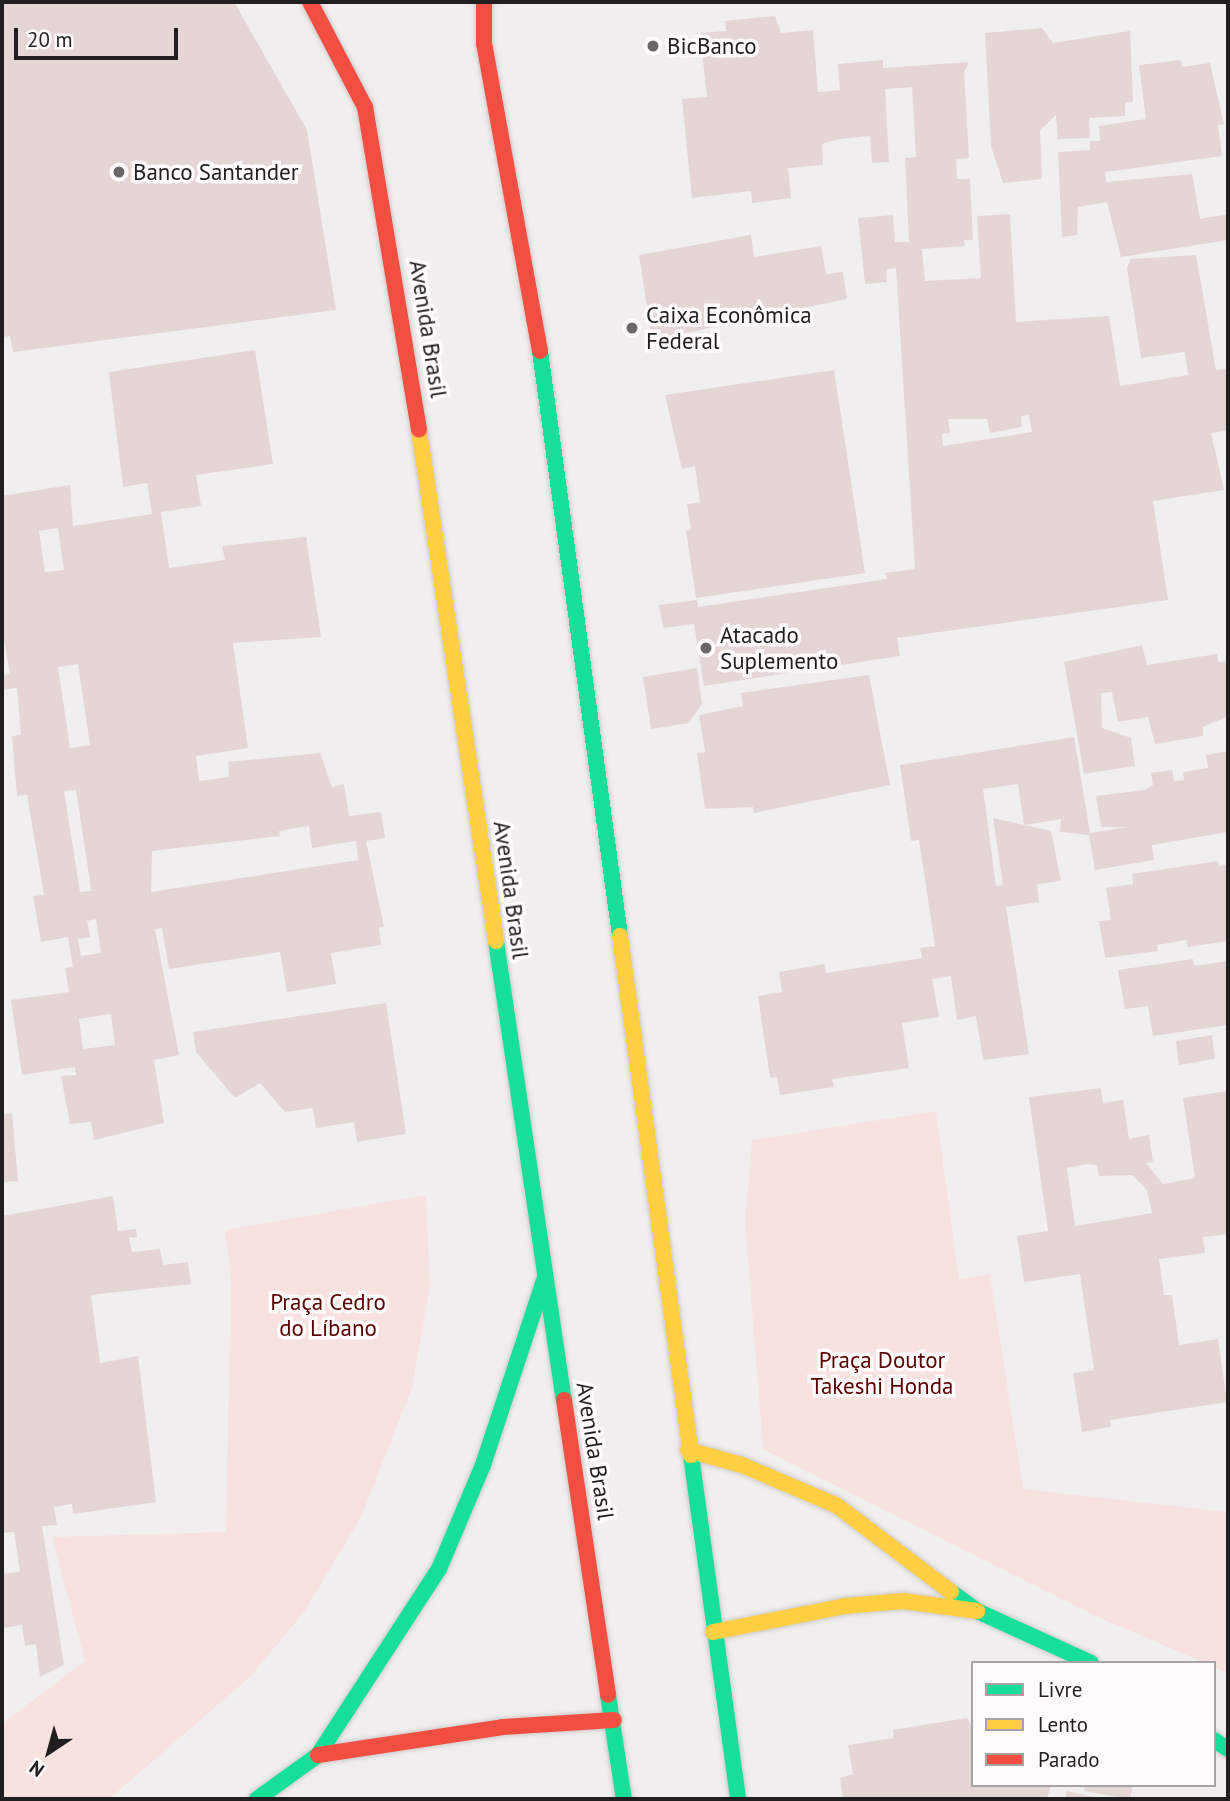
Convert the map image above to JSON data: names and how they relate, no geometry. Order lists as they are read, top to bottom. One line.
{"streets":{"main road":["Avenida Brasil"]},"parks":["Praça Cedro do Líbano","Praça Doutor Takeshi Honda"],"places":["BicBanco","Banco Santander","Caixa Econômica Federal","Atacado Suplemento"],"legend":["Livre","Lento","Parado"],"scale_bar":"20 m","north":"bottom left"}
